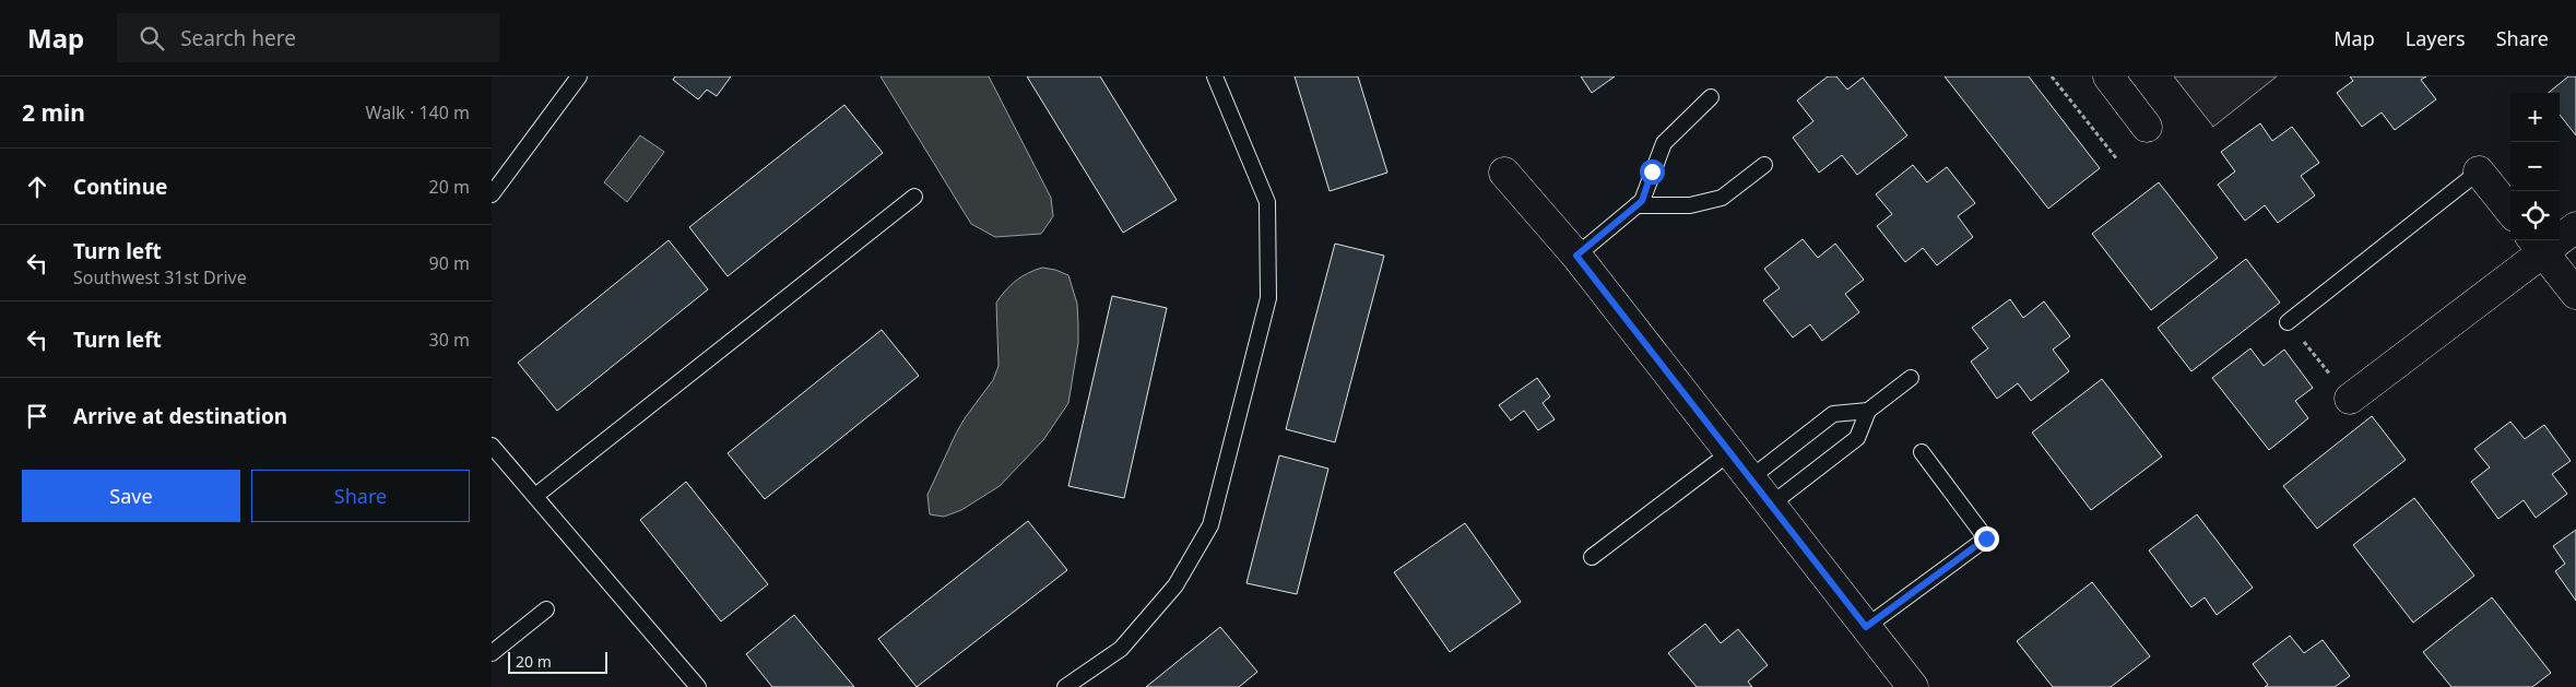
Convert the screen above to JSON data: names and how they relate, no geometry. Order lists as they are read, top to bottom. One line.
{"scale_bar":"20 m","page":{"header":"Map","search":"Search here","nav":["Map","Layers","Share"],"heading":["2 min","Walk · 140 m"],"map_buttons":["+","−"],"list":[["Continue","20 m"],["Turn left","Southwest 31st Drive","90 m"],["Turn left","30 m"],"Arrive at destination"],"buttons":["Save","Share"],"scale":"20 m"}}
